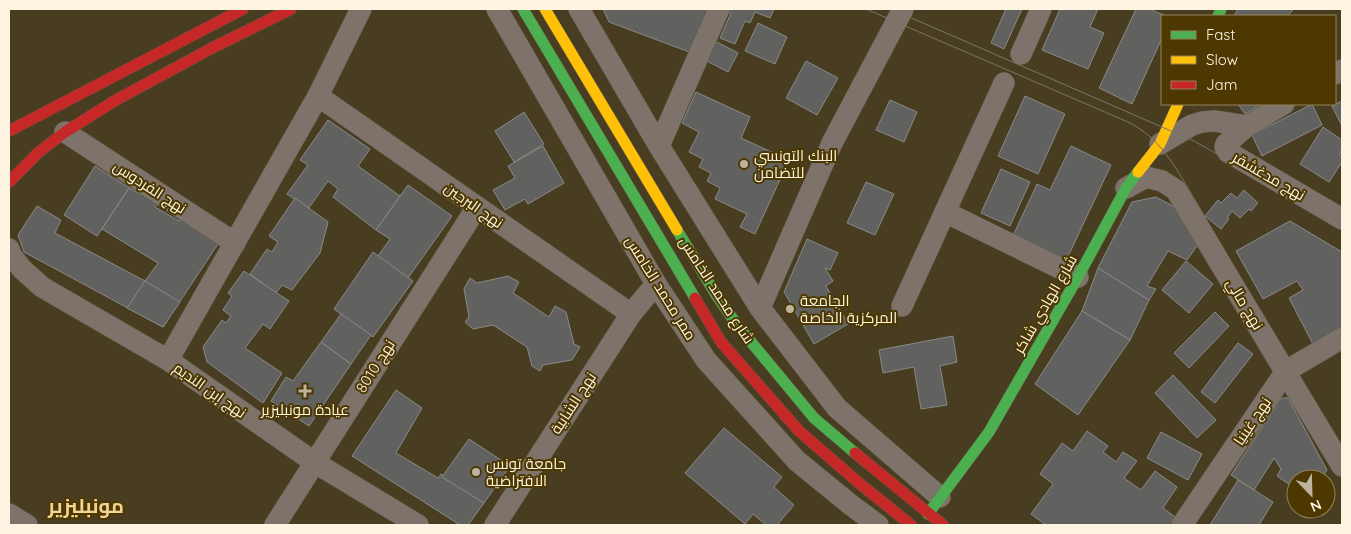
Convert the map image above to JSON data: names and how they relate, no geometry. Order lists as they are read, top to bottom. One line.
{"streets":{"main road":["شارع محمد الخامس","شارع الهادي شاكر"],"street":["نهج مدغشقر","نهج الفردوس","نهج البرجين","ممر محمد الخامس","نهج مالي","نهج 8010","نهج إبن النديم","نهج الشابية","نهج غينيا"]},"crossings":[["نهج البرجين","نهج 8010"],["نهج البرجين","نهج الشابية"],["ممر محمد الخامس","نهج الشابية"],["شارع محمد الخامس","شارع الهادي شاكر"],["شارع الهادي شاكر","نهج مالي"],["نهج مالي","نهج غينيا"],["نهج 8010","نهج إبن النديم"]],"districts":["مونبليزير"],"places":{"other":["البنك التونسي للتضامن","الجامعة المركزية الخاصة","جامعة تونس الافتراضية"],"health":["عيادة مونبليزير"]},"legend":["Fast","Slow","Jam"],"north":"bottom right"}
